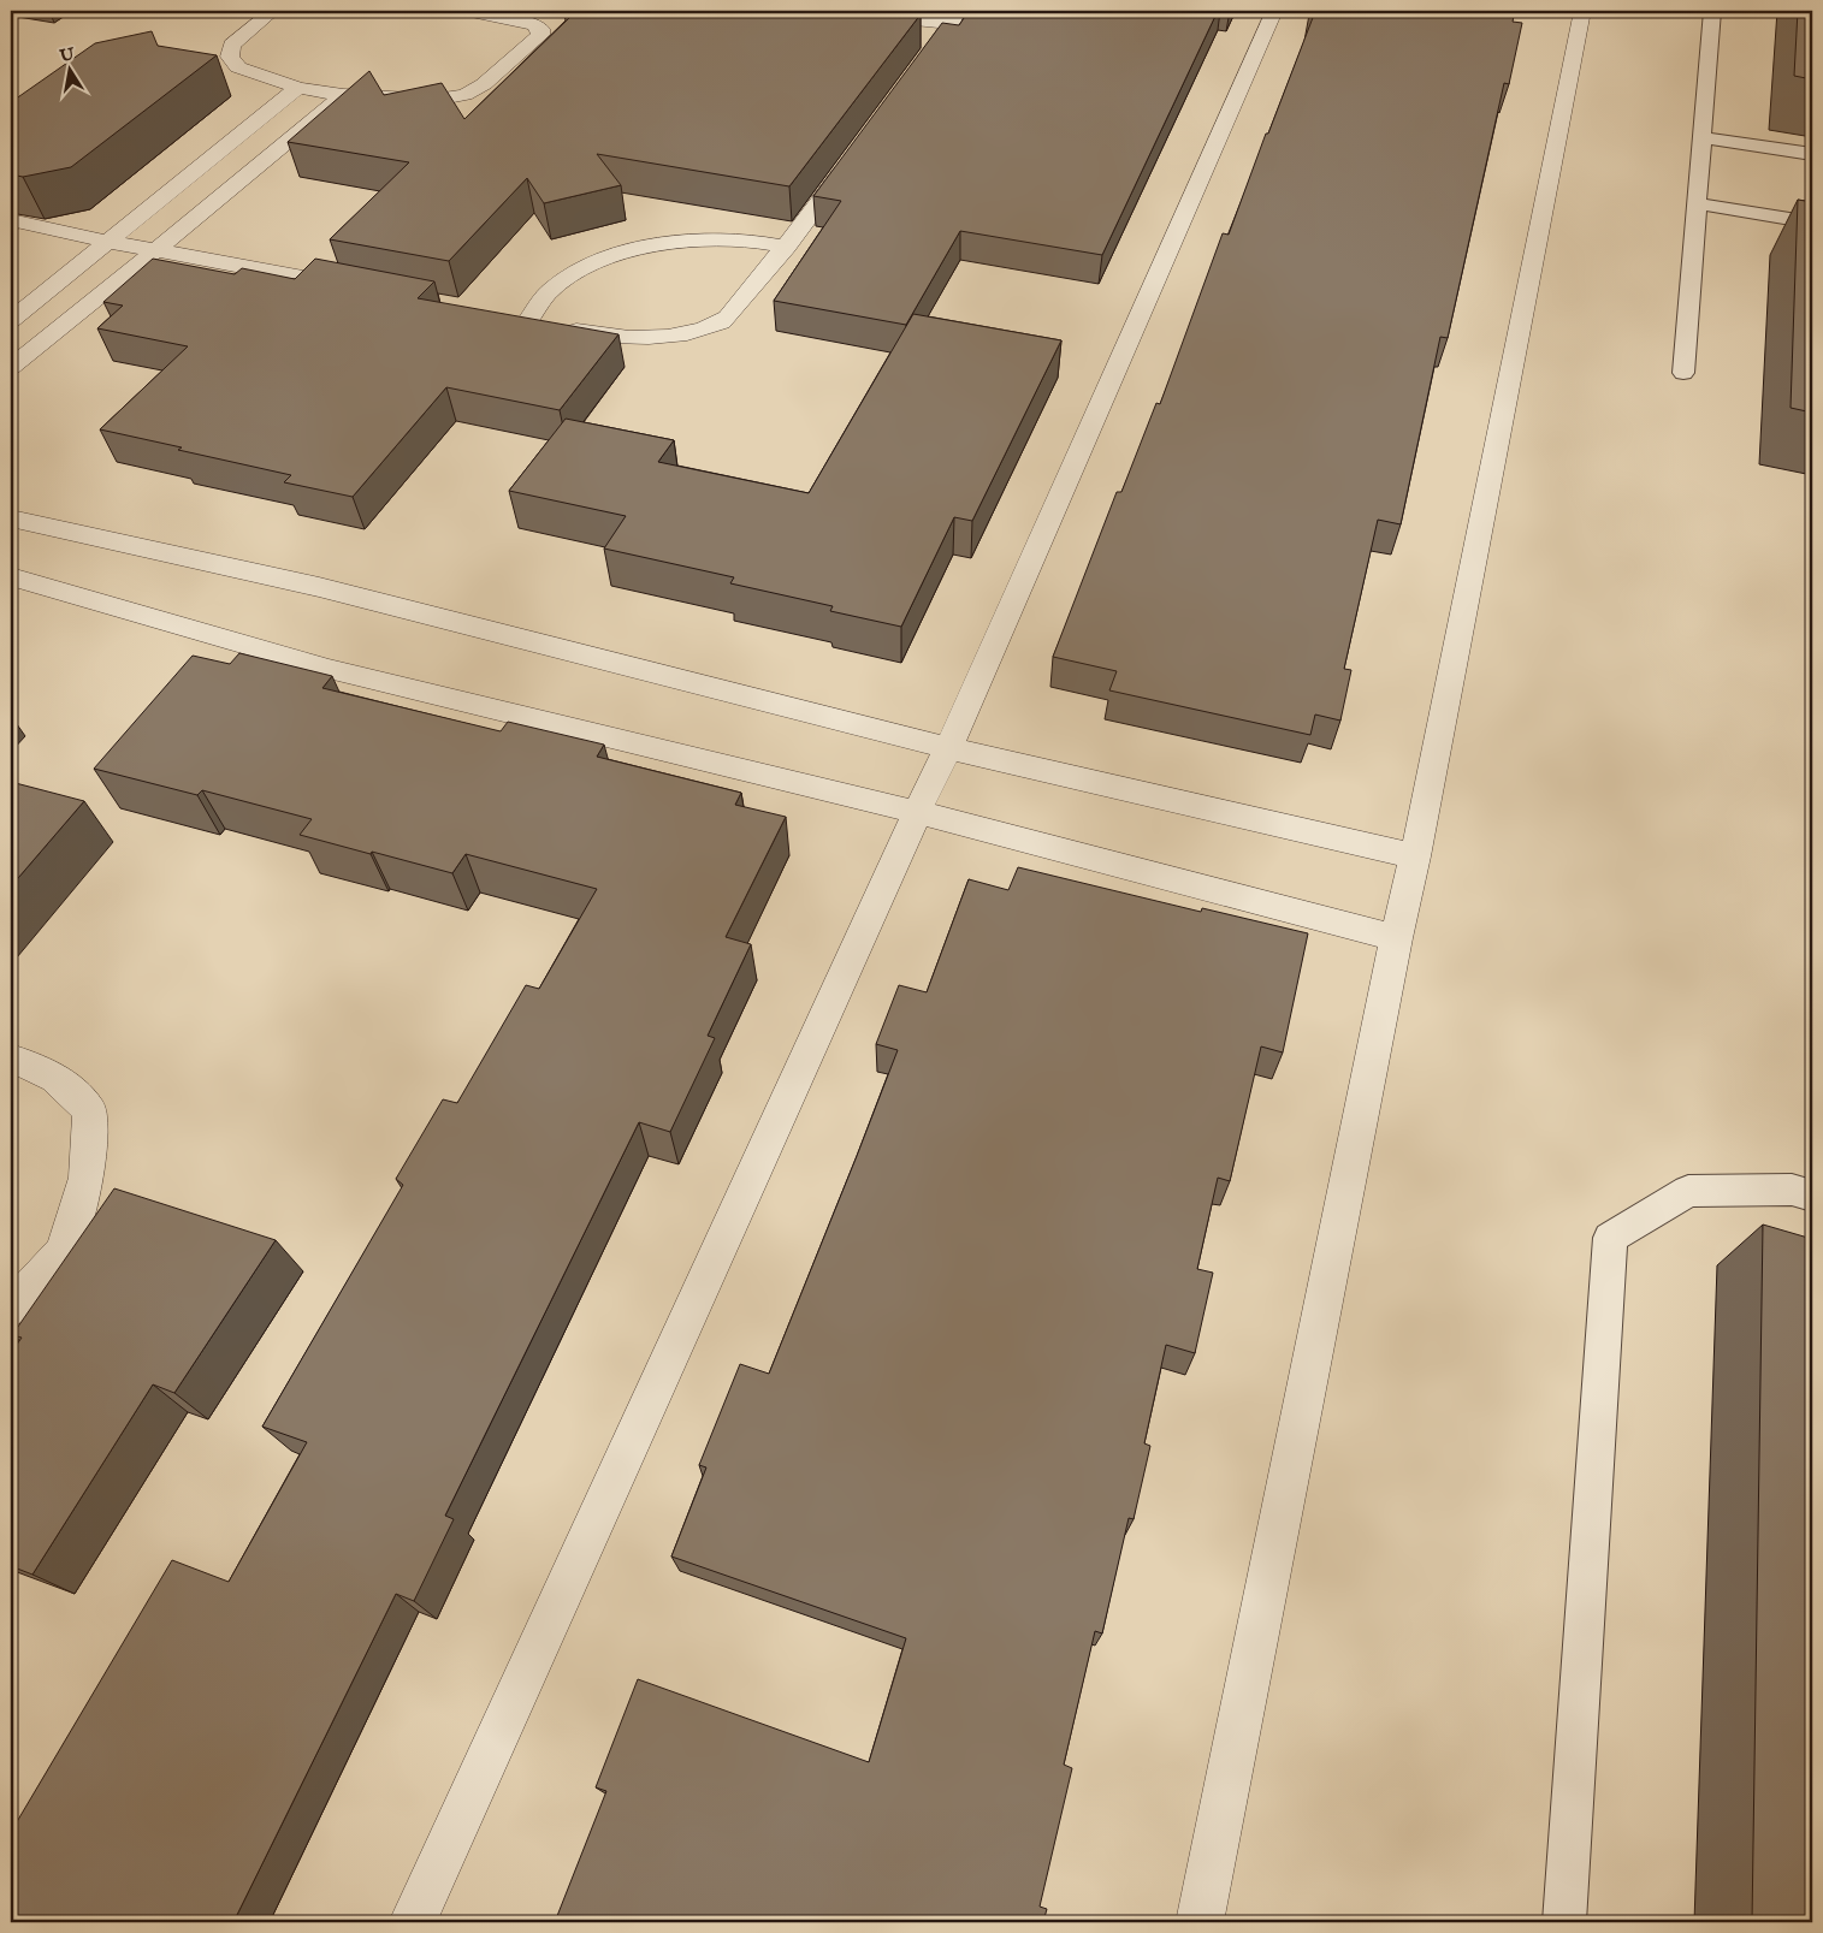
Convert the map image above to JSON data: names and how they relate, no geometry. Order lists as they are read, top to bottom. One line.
{"north":"top"}
